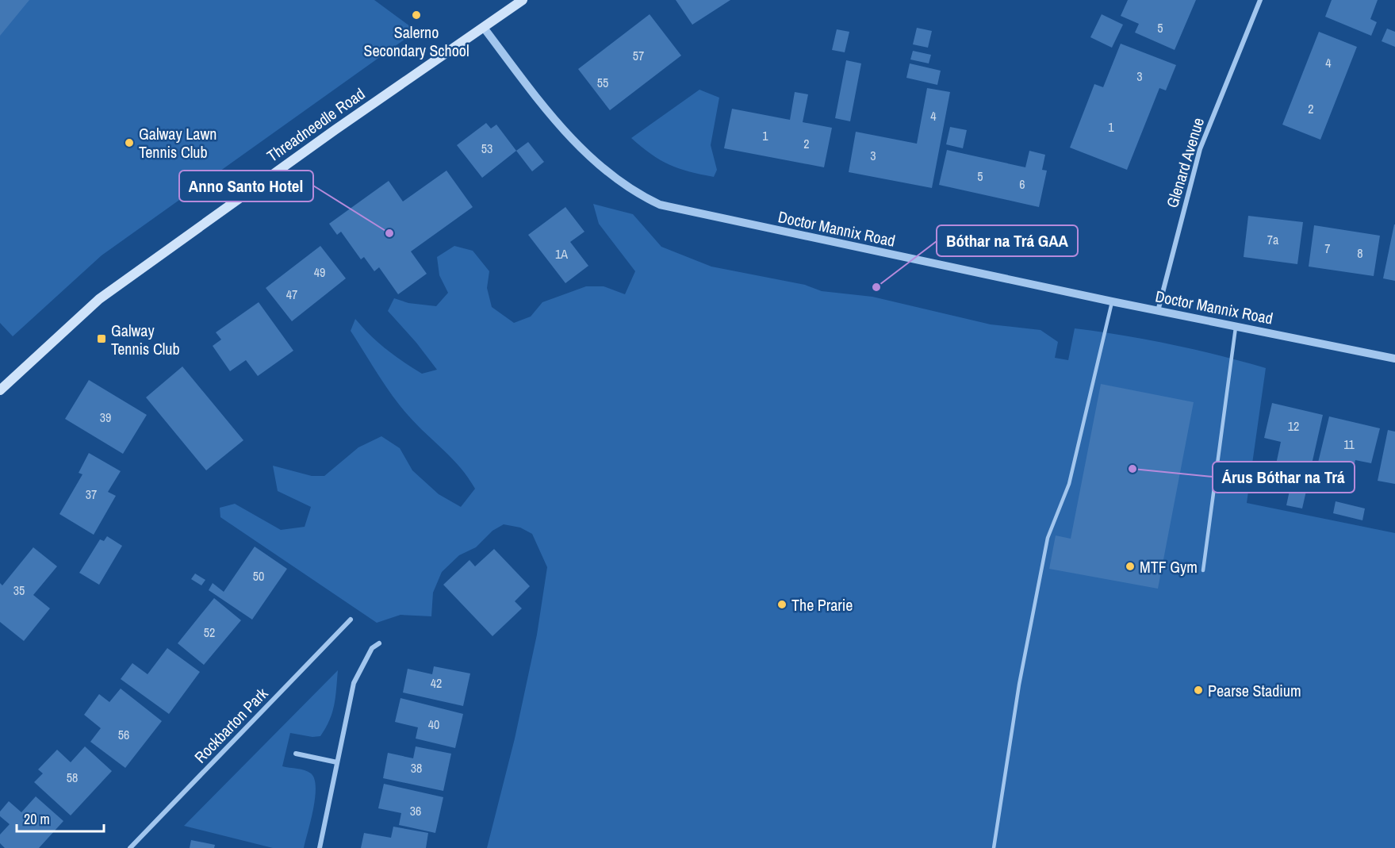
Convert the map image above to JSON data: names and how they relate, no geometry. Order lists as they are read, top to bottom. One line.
{"streets":{"main road":["Threadneedle Road"],"street":["Glenard Avenue","Doctor Mannix Road","Rockbarton Park"]},"crossings":[["Threadneedle Road","Doctor Mannix Road"],["Glenard Avenue","Doctor Mannix Road"]],"places":{"other":["Salerno Secondary School","Galway Lawn Tennis Club","Anno Santo Hotel","Bóthar na Trá GAA","Árus Bóthar na Trá","MTF Gym","The Prarie","Pearse Stadium"],"transit":["Galway Tennis Club"]},"house_numbers":["5","57","4","3","55","2","4","1","1","2","53","3","5","6","7a","7","8","1A","49","47","39","12","11","37","50","35","52","42","40","56","38","58","36"],"scale_bar":"20 m"}
